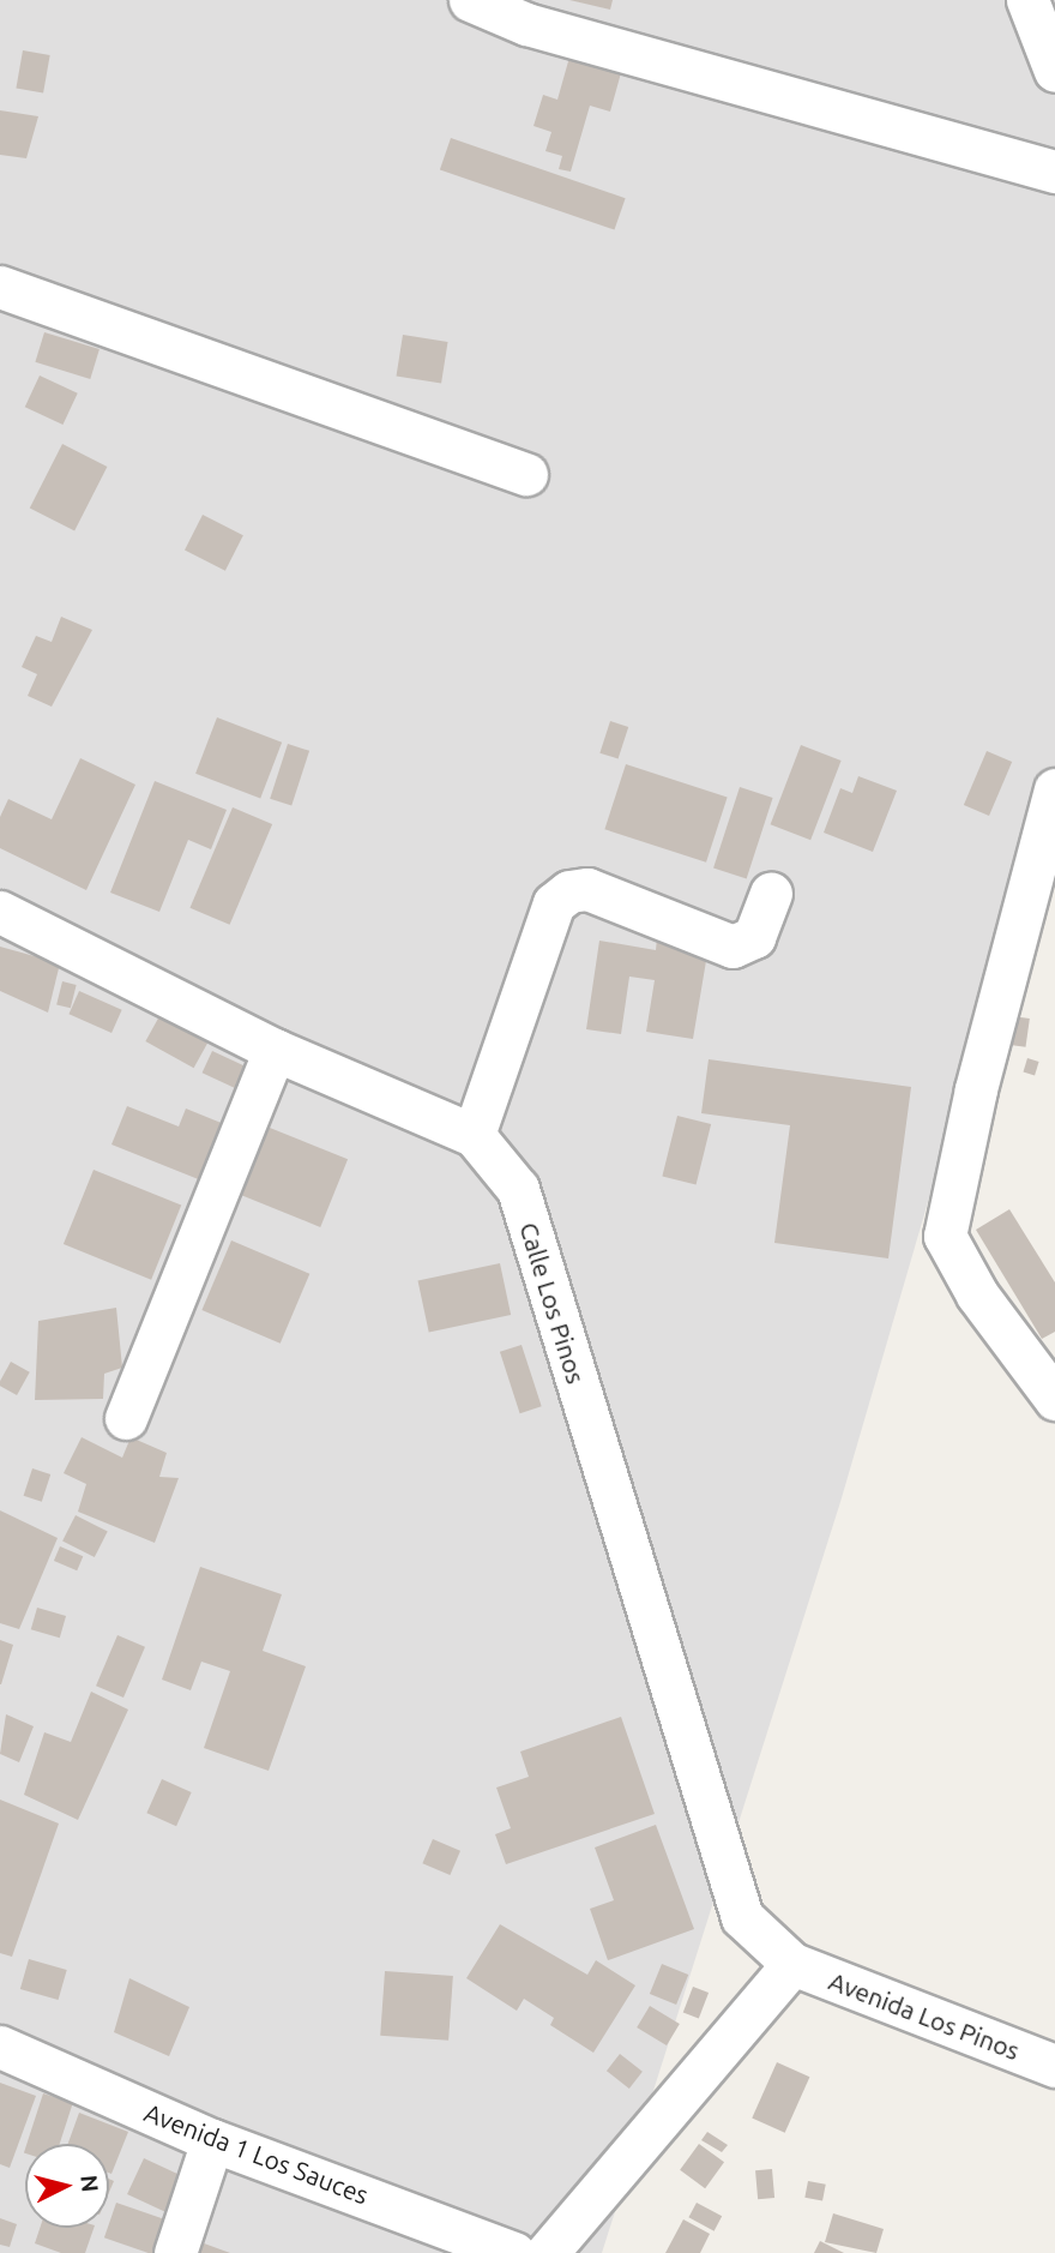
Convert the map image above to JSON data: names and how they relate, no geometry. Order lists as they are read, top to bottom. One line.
{"streets":{"street":["Calle Los Pinos","Avenida Los Pinos","Avenida 1 Los Sauces"]},"crossings":[["Calle Los Pinos","Avenida Los Pinos"]],"north":"right"}
